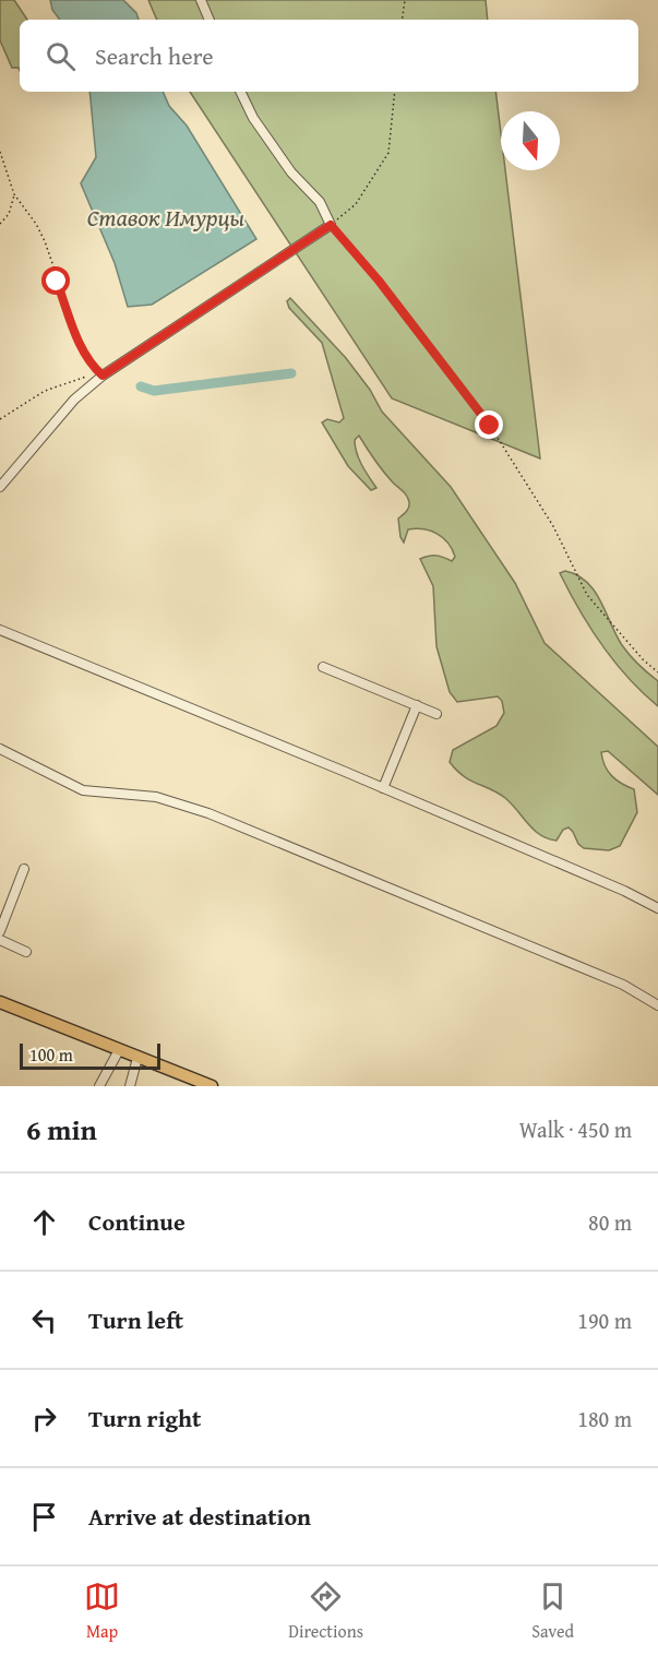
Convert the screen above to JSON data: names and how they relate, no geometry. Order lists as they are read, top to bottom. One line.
{"water":["Ставок Имурцы"],"scale_bar":"100 m","north":"bottom","page":{"search":"Search here","scale":"100 m","heading":["6 min","Walk · 450 m"],"list":[["Continue","80 m"],["Turn left","190 m"],["Turn right","180 m"],"Arrive at destination"],"nav":["Map","Directions","Saved"]}}
